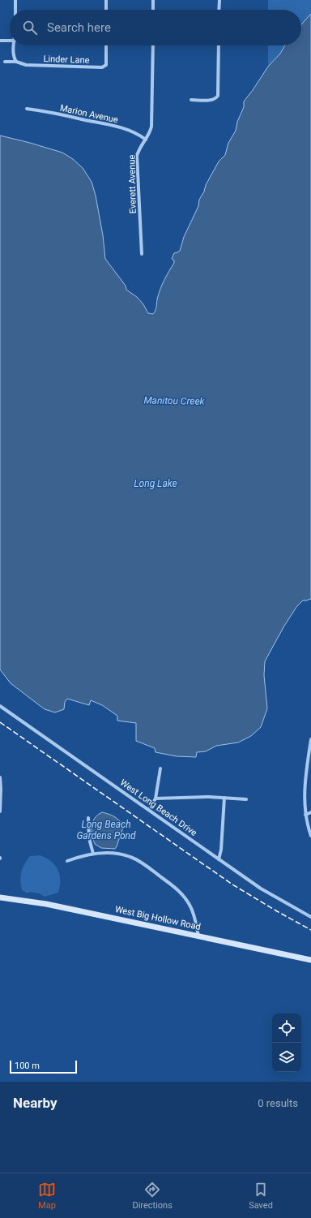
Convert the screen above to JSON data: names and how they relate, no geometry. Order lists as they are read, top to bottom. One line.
{"streets":{"main road":["West Big Hollow Road"],"street":["Linder Lane","Marion Avenue","Everett Avenue","West Long Beach Drive"]},"crossings":[["Marion Avenue","Everett Avenue"]],"water":["Manitou Creek","Long Lake","Long Beach Gardens Pond"],"scale_bar":"100 m","page":{"search":"Search here","scale":"100 m","heading":["Nearby","0 results"],"nav":["Map","Directions","Saved"]}}
